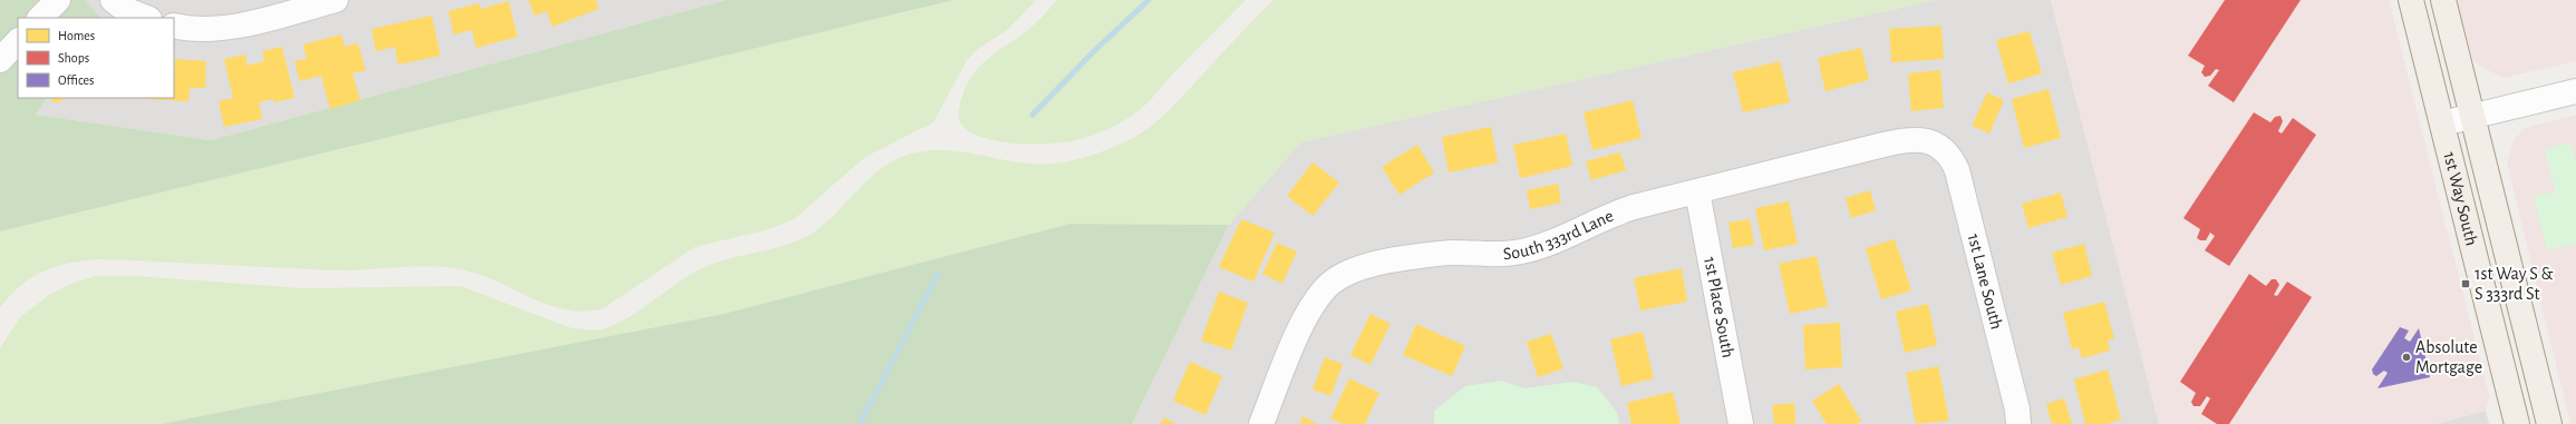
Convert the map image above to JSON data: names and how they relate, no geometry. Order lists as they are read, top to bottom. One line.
{"streets":{"main road":["1st Way South"],"street":["South 333rd Lane","1st Lane South","1st Place South"]},"crossings":[["South 333rd Lane","1st Lane South"],["South 333rd Lane","1st Place South"]],"places":{"transit":["1st Way S & S 333rd St"],"other":["Absolute Mortgage"]},"legend":["Homes","Shops","Offices"]}
